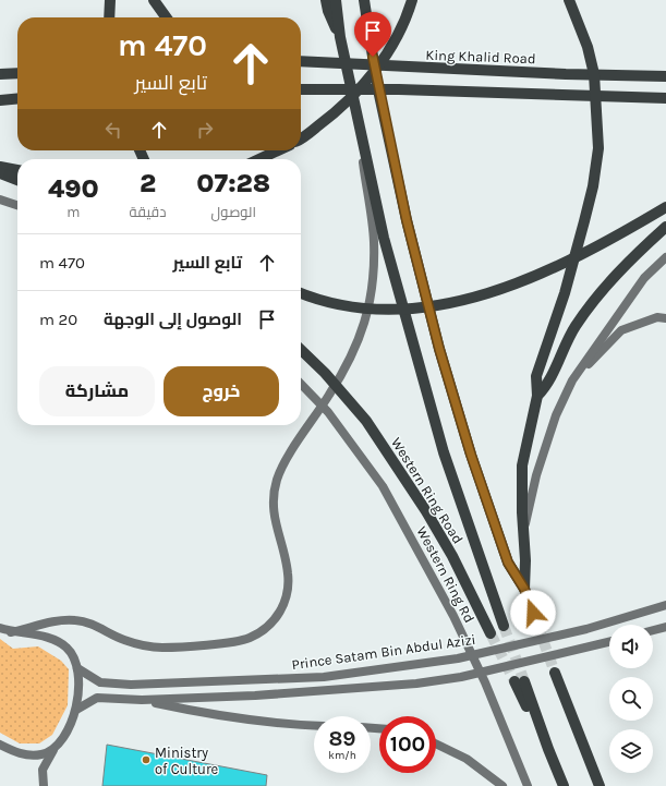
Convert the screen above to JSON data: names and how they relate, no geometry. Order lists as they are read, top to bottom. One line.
{"streets":{"highway":["King Khalid Road","Western Ring Road"],"street":["Western Ring Rd","Prince Satam Bin Abdul Azizi"]},"places":["Ministry of Culture"],"page":{"turn":["470 m","تابع السير"],"eta":["07:28","الوصول","2","دقيقة","490","m"],"list":[{"name":"تابع السير","value":"470 m"},{"name":"الوصول إلى الوجهة","value":"20 m"}],"buttons":["خروج","مشاركة"],"speed":"89 km/h","limit":"100"}}
